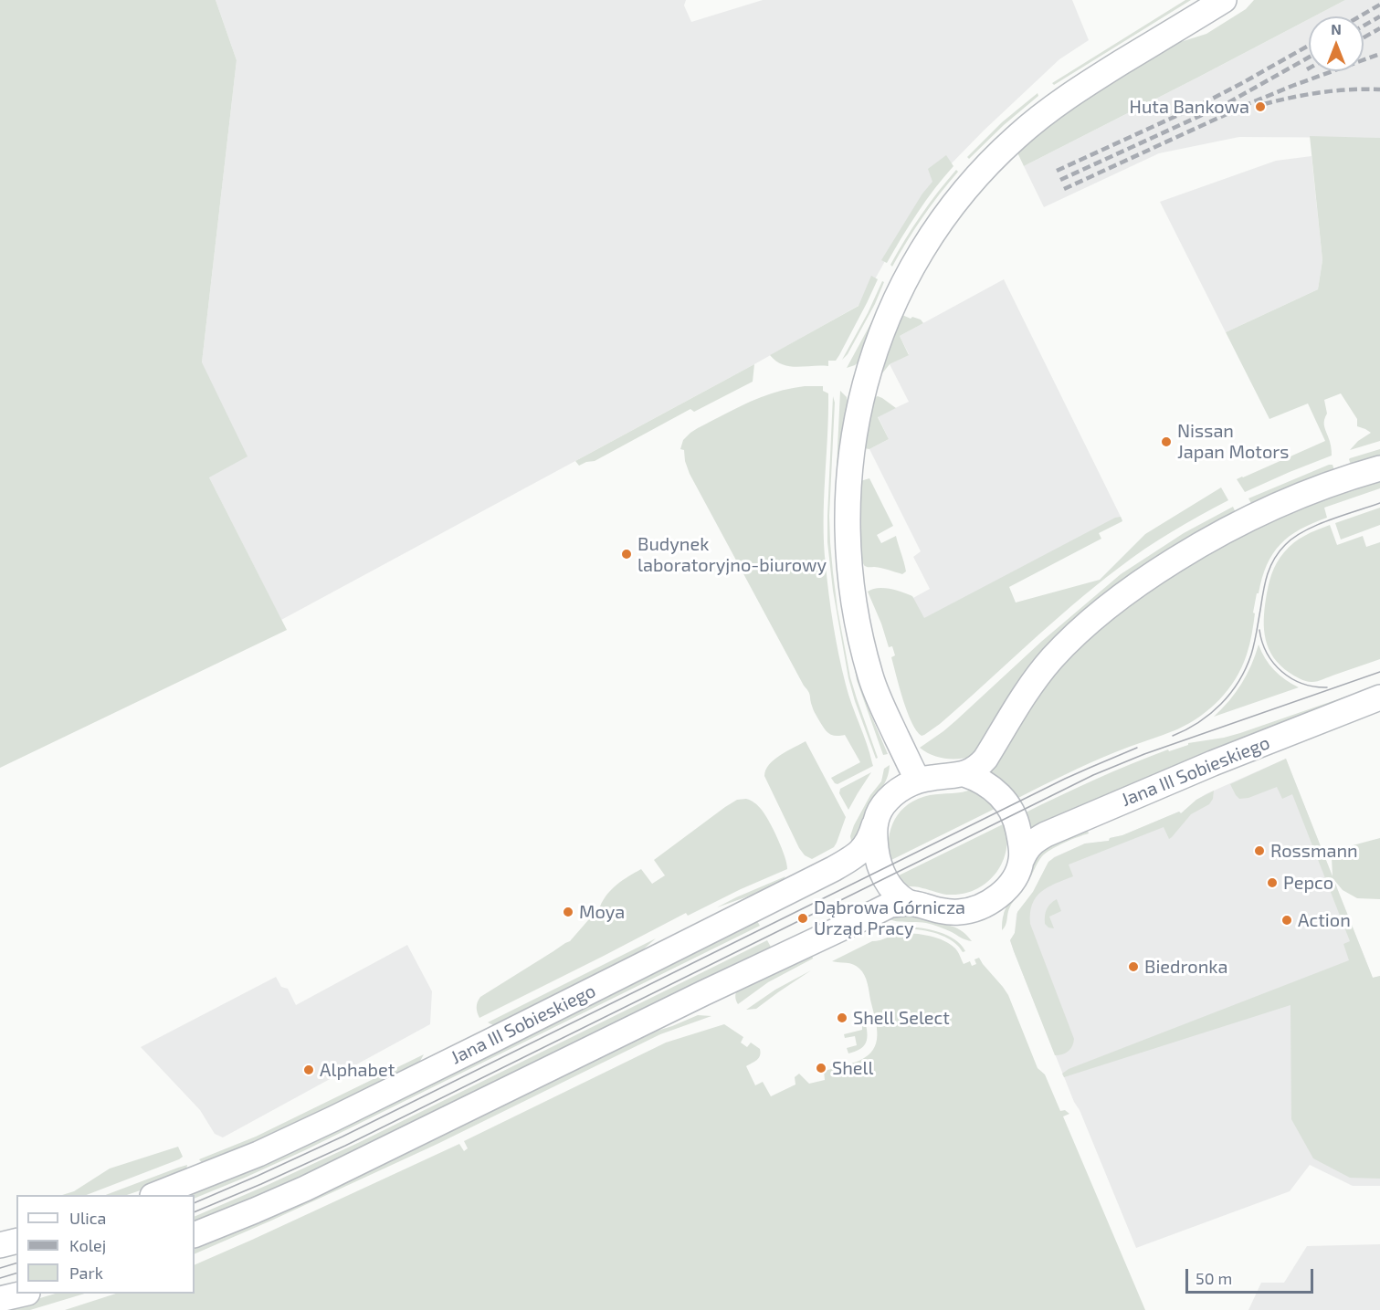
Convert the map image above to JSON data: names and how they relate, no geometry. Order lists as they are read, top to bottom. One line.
{"streets":{"main road":["Jana III Sobieskiego"]},"places":["Huta Bankowa","Nissan Japan Motors","Budynek laboratoryjno-biurowy","Rossmann","Pepco","Moya","Dąbrowa Górnicza Urząd Pracy","Action","Biedronka","Shell Select","Shell","Alphabet"],"legend":["Ulica","Kolej","Park"],"scale_bar":"50 m","north":"top"}
